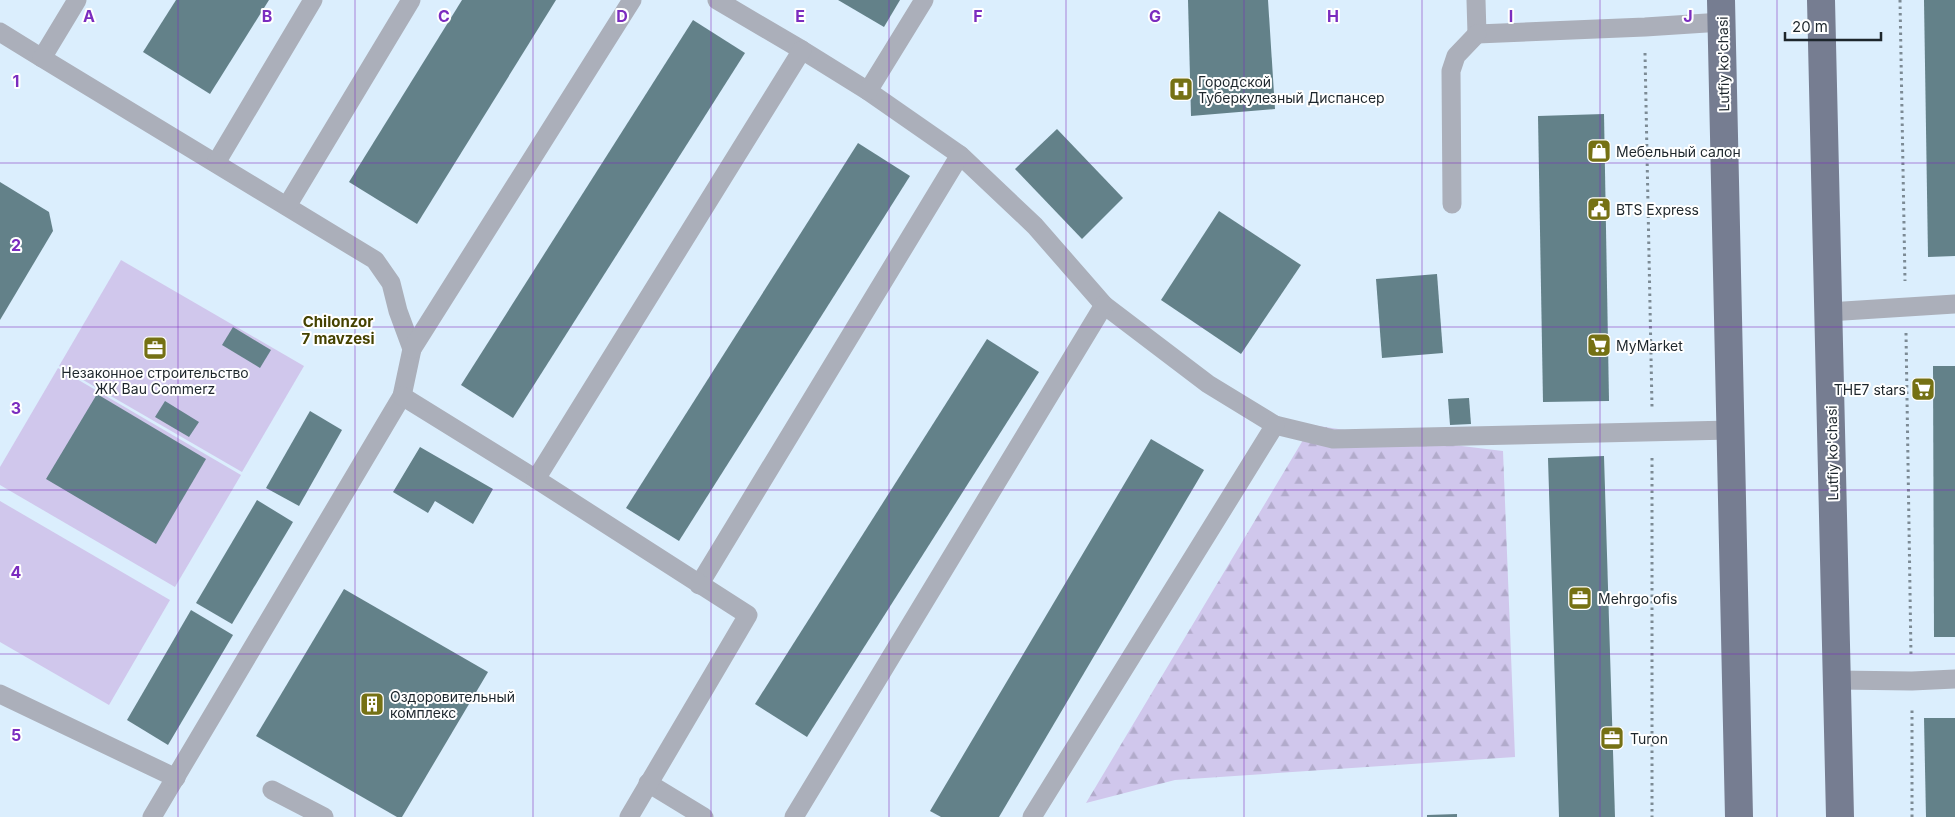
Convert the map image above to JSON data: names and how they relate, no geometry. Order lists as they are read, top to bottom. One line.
{"streets":{"main road":["Lutfiy ko'chasi"]},"districts":["Chilonzor 7 mavzesi"],"places":{"hospital":["Городской Туберкулезный Диспансер"],"shop":["Мебельный салон"],"public building":["BTS Express"],"supermarket":["MyMarket","THE7 stars"],"office":["Незаконное строительство ЖК Bau Commerz","Mehrgo ofis","Turon"],"building":["Оздоровительный комплекс"]},"scale_bar":"20 m","grid":{"columns":["A","B","C","D","E","F","G","H","I","J"],"rows":["1","2","3","4","5"]}}
